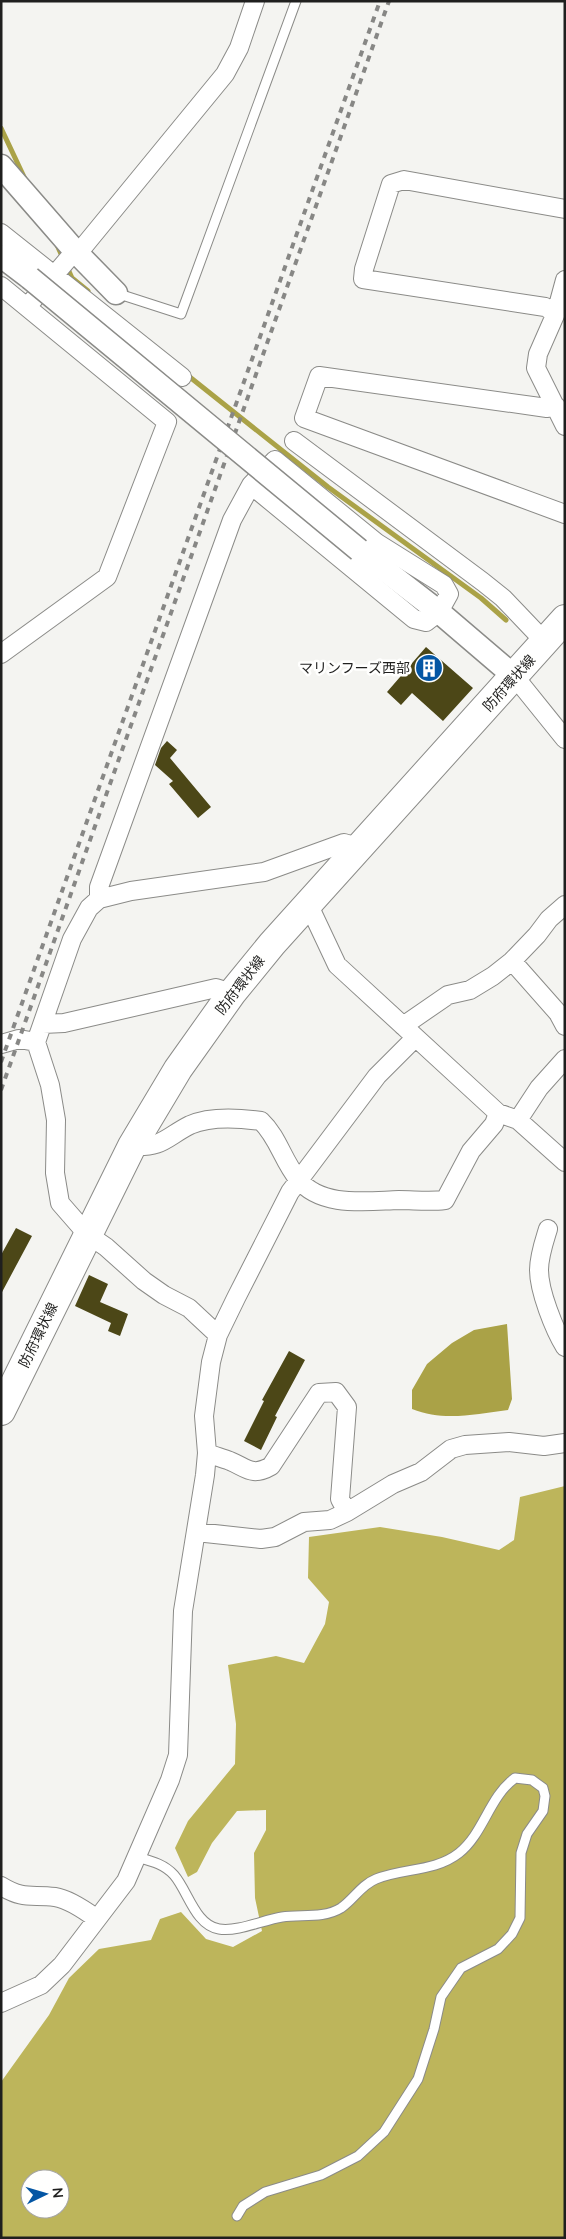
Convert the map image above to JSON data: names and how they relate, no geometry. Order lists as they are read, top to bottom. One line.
{"streets":{"main road":["防府環状線"]},"places":{"building":["マリンフーズ西部"]},"north":"right"}
